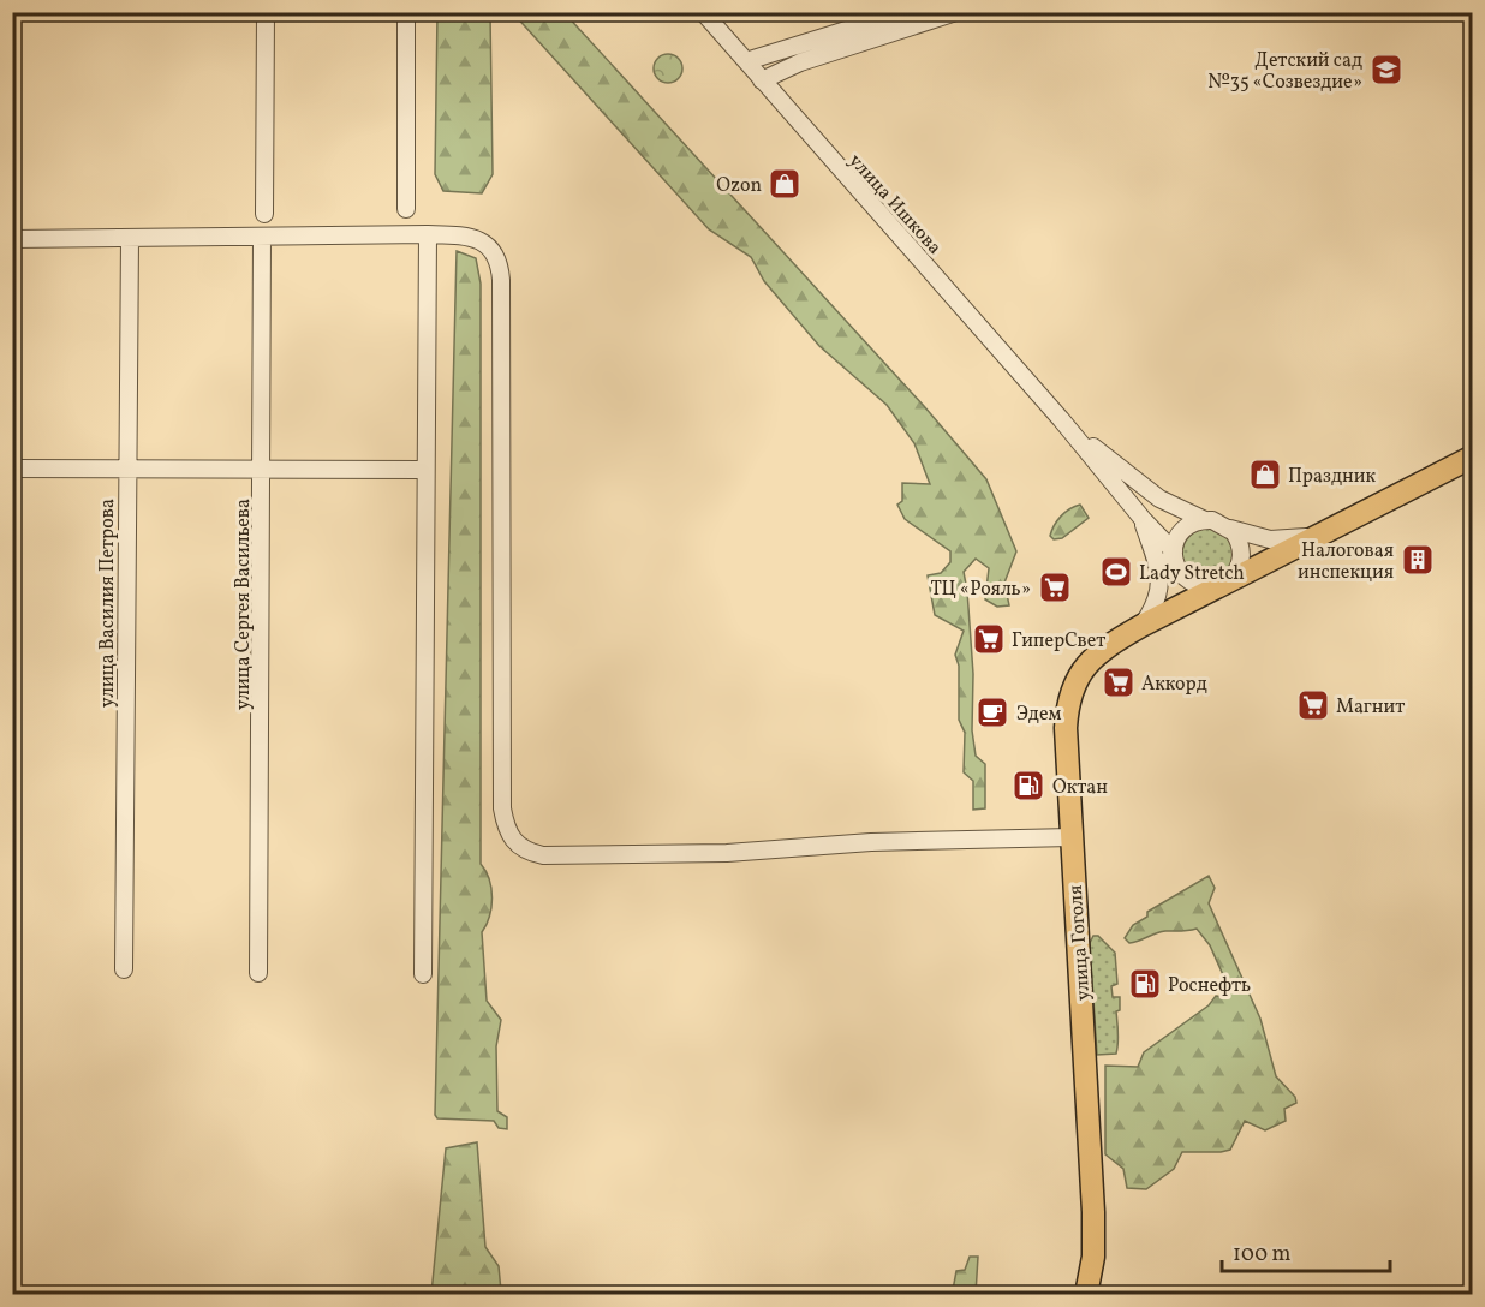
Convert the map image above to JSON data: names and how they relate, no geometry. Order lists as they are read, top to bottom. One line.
{"streets":{"main road":["улица Гоголя"],"street":["улица Ишкова","улица Василия Петрова","улица Сергея Васильева"]},"crossings":[["улица Ишкова","улица Гоголя"]],"places":{"school or university":["Детский сад №35 «Созвездие»"],"shop":["Ozon","Праздник"],"building":["Налоговая инспекция"],"sports":["Lady Stretch"],"supermarket":["ТЦ «Рояль»","ГиперСвет","Аккорд","Магнит"],"cafe":["Эдем"],"fuel station":["Октан","Роснефть"]},"scale_bar":"100 m"}
